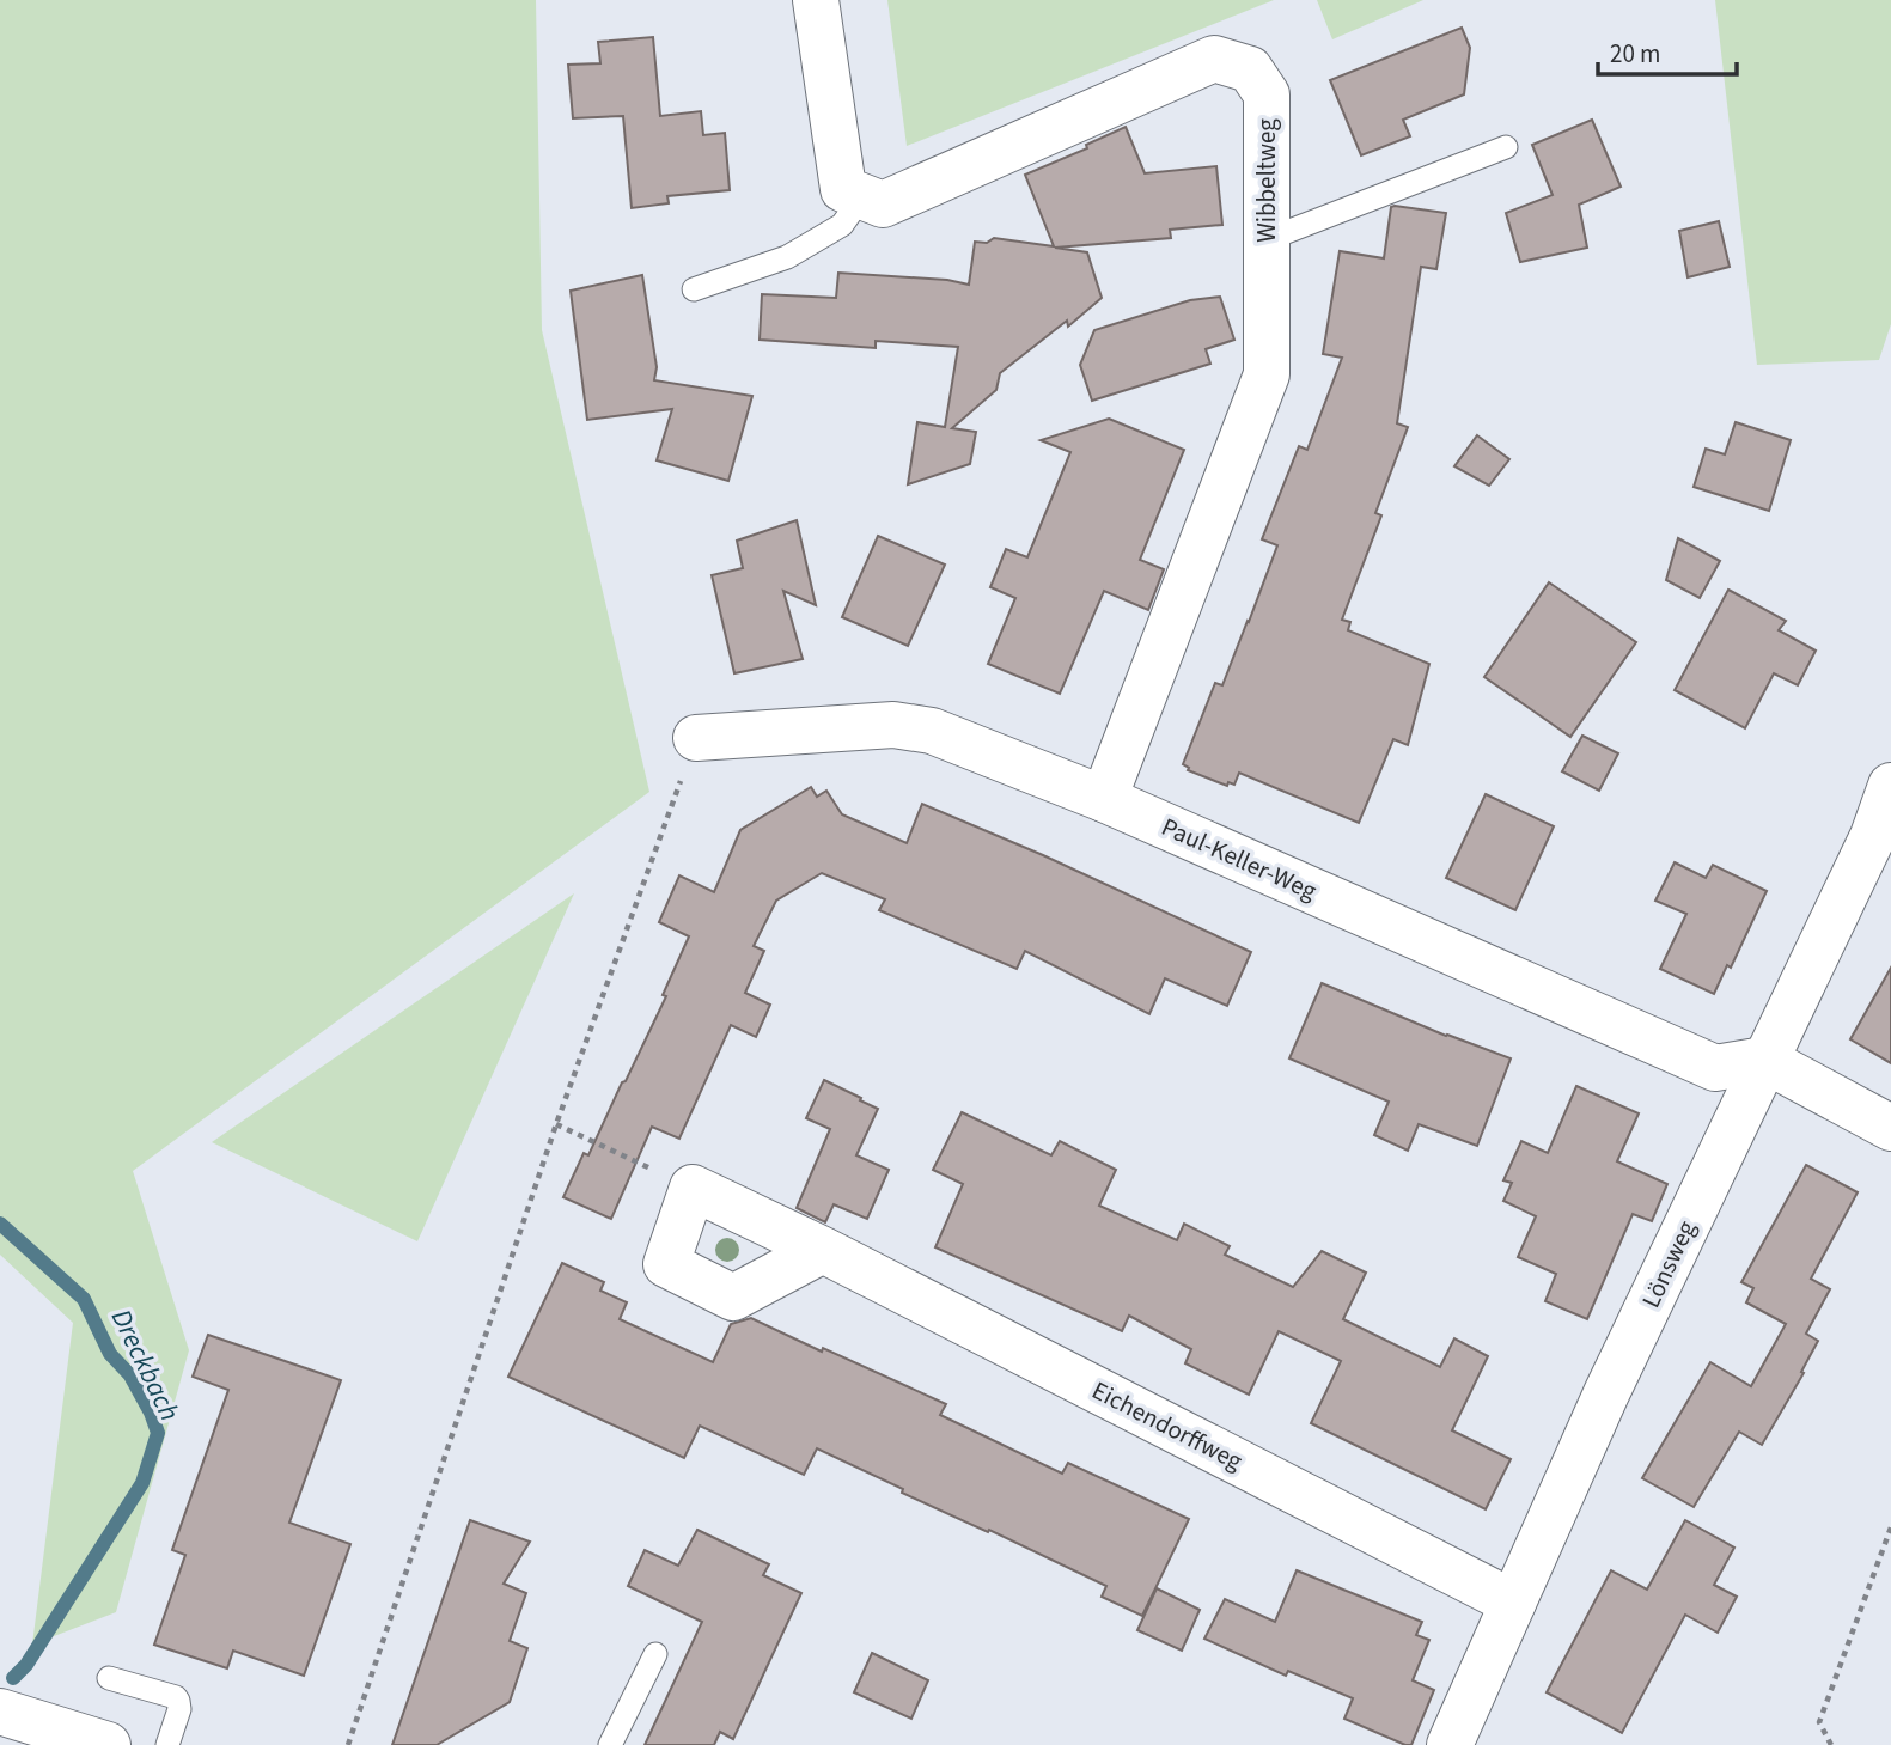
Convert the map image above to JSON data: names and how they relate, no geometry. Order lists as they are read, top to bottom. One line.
{"streets":{"street":["Wibbeltweg","Paul-Keller-Weg","Lönsweg","Eichendorffweg"]},"crossings":[["Wibbeltweg","Paul-Keller-Weg"],["Paul-Keller-Weg","Lönsweg"],["Lönsweg","Eichendorffweg"]],"water":["Dreckbach"],"scale_bar":"20 m"}
